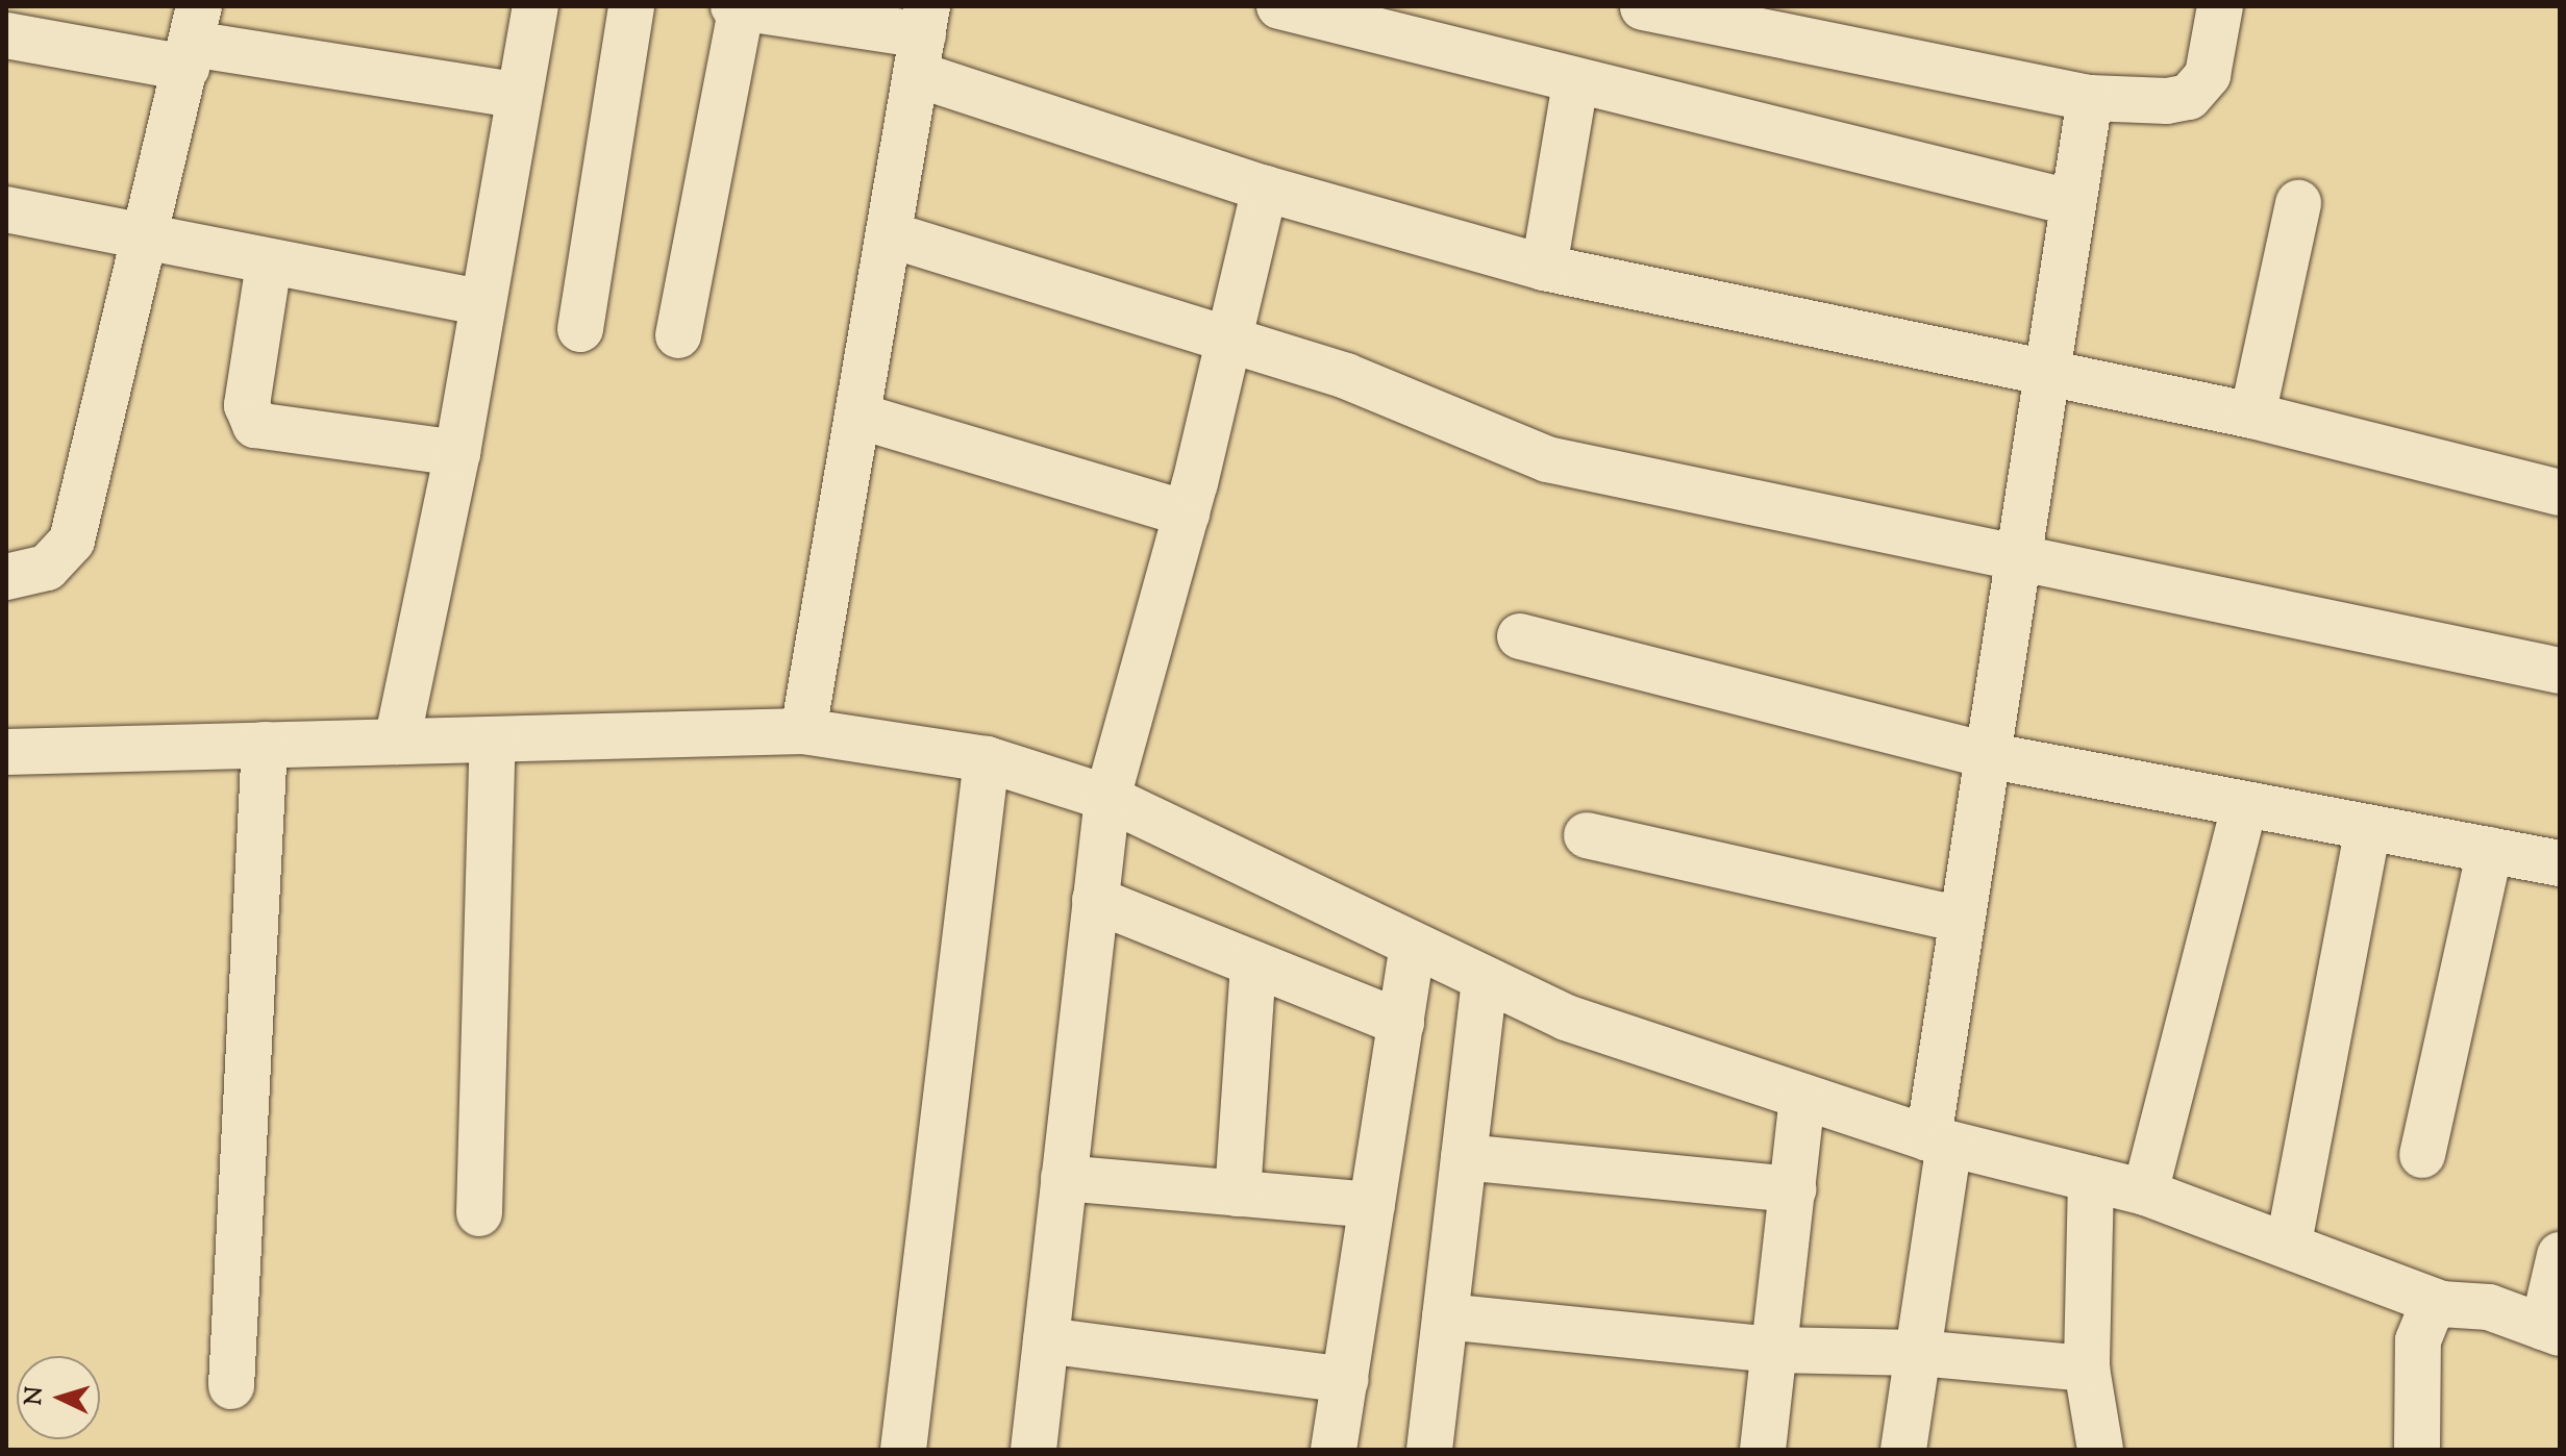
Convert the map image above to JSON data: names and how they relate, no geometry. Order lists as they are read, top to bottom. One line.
{"north":"left"}
